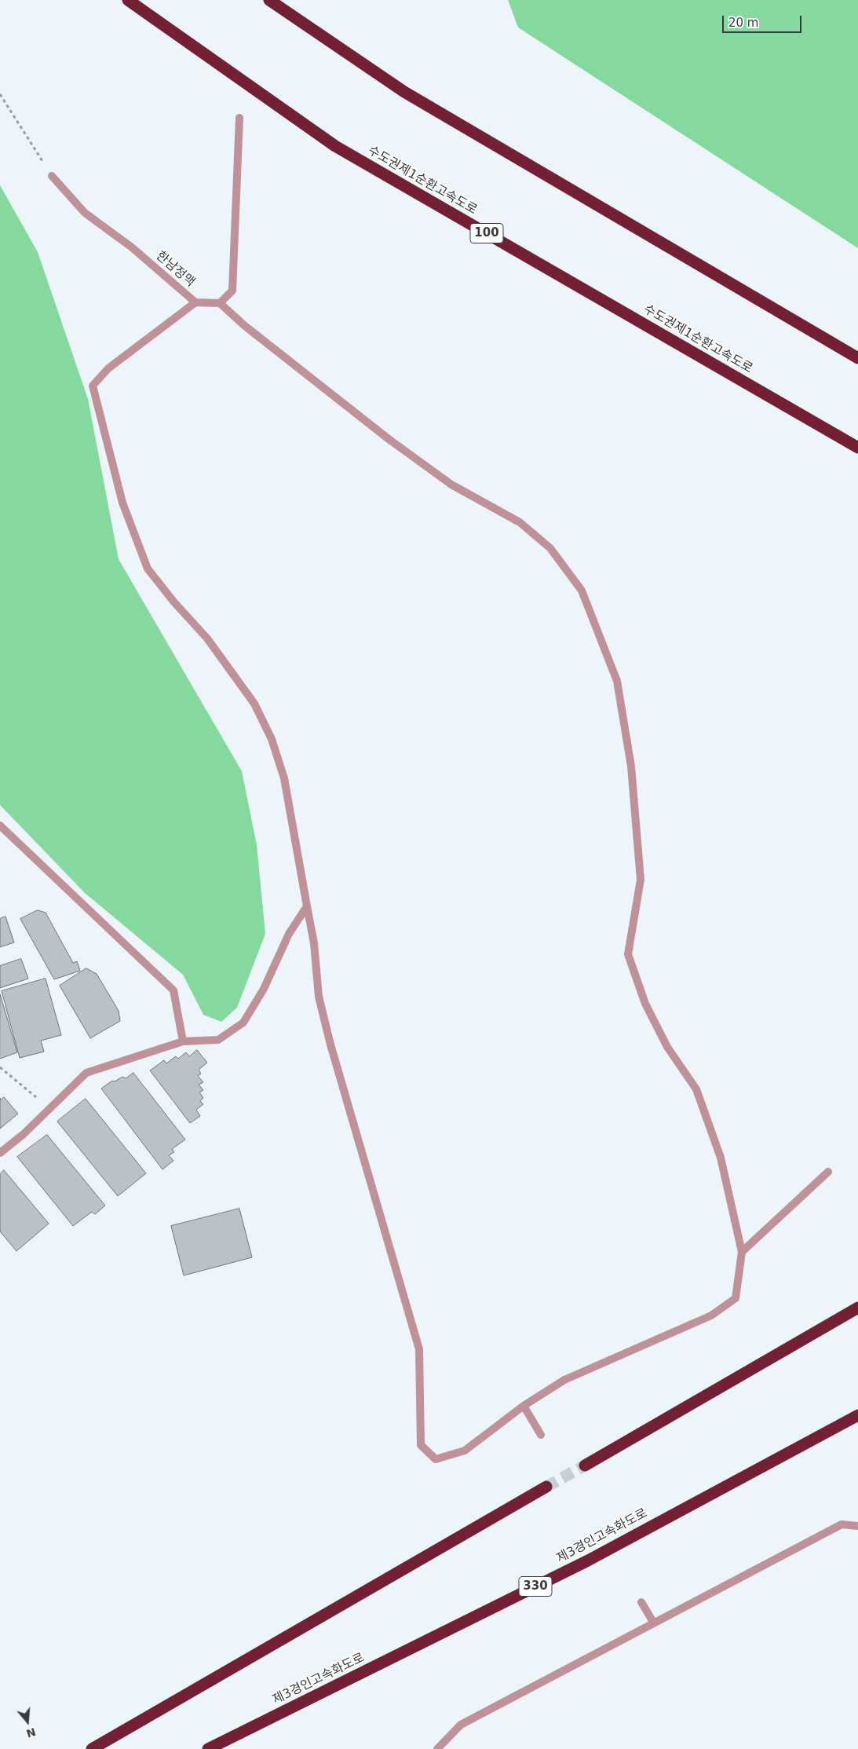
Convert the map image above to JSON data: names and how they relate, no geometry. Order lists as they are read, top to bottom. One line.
{"streets":{"highway":["수도권제1순환고속도로","100","제3경인고속화도로","330"],"lane":["한남정맥"]},"scale_bar":"20 m","north":"bottom"}
